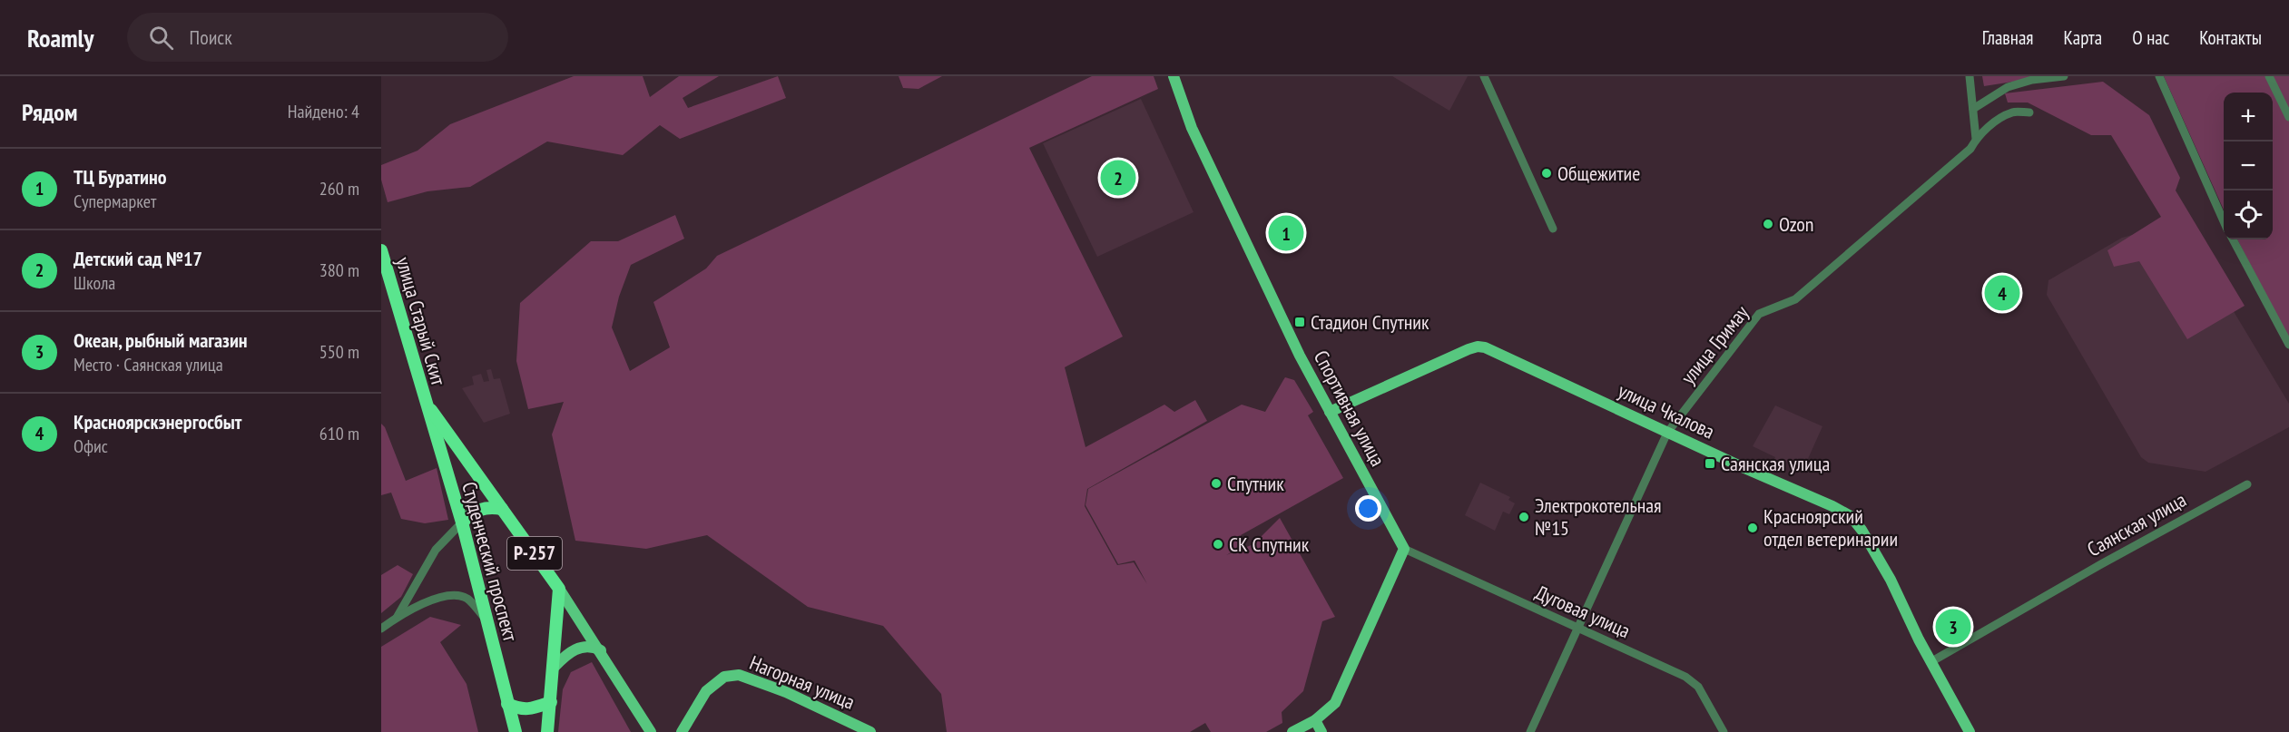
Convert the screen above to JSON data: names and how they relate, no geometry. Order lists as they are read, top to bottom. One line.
{"streets":{"highway":["улица Старый Скит","Р-257","Студенческий проспект"],"main road":["Спортивная улица","улица Чкалова","Нагорная улица"],"street":["улица Гримау","Саянская улица","Дуговая улица"]},"crossings":[["улица Старый Скит","Р-257"],["улица Старый Скит","Студенческий проспект"],["улица Гримау","улица Чкалова"],["улица Гримау","Дуговая улица"],["Спортивная улица","улица Чкалова"],["Спортивная улица","Дуговая улица"],["улица Чкалова","Саянская улица"],["Р-257","Студенческий проспект"]],"places":{"other":["Общежитие","Ozon","Спутник","Электрокотельная №15","Красноярский отдел ветеринарии","СК Спутник"],"transit":["Стадион Спутник","Саянская улица"]},"page":{"header":"Roamly","search":"Поиск","nav":["Главная","Карта","О нас","Контакты"],"heading":["Рядом","Найдено: 4"],"map_buttons":["+","−"],"list":[{"mark":"1","name":"ТЦ Буратино","note":"Супермаркет","value":"260 m"},{"mark":"2","name":"Детский сад №17","note":"Школа","value":"380 m"},{"mark":"3","name":"Океан, рыбный магазин","note":"Место · Саянская улица","value":"550 m"},{"mark":"4","name":"Красноярскэнергосбыт","note":"Офис","value":"610 m"}],"pins":["2","1","4","3"]}}
